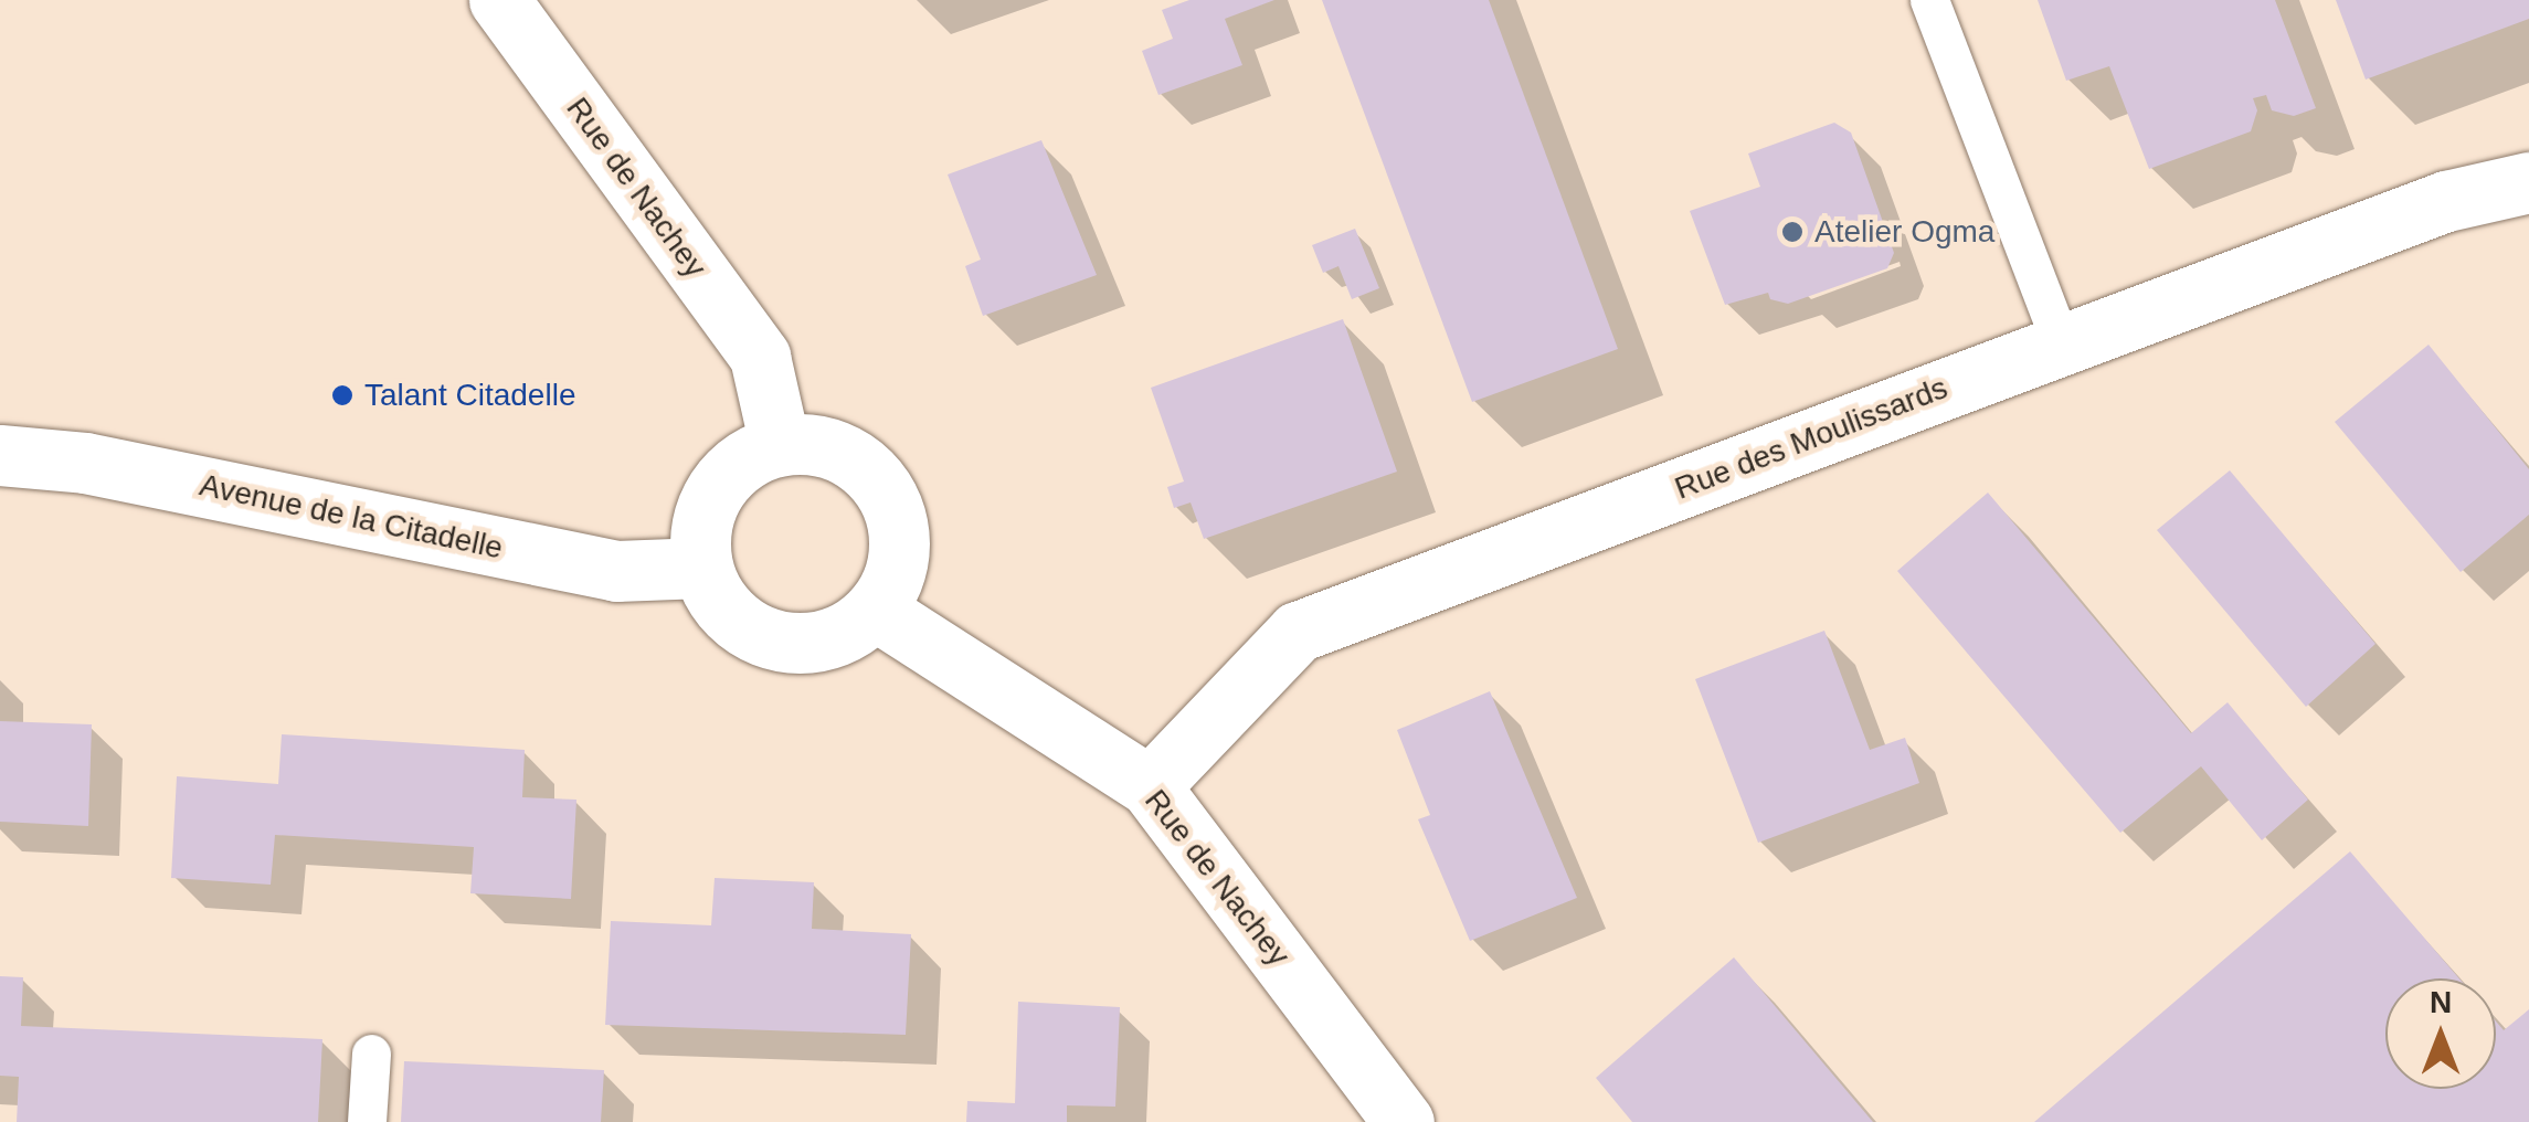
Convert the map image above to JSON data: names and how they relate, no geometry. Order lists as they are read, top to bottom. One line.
{"streets":{"street":["Rue de Nachey","Rue des Moulissards","Avenue de la Citadelle"]},"crossings":[["Rue de Nachey","Rue des Moulissards"],["Rue de Nachey","Avenue de la Citadelle"]],"places":["Atelier Ogma","Talant Citadelle"],"north":"top"}
